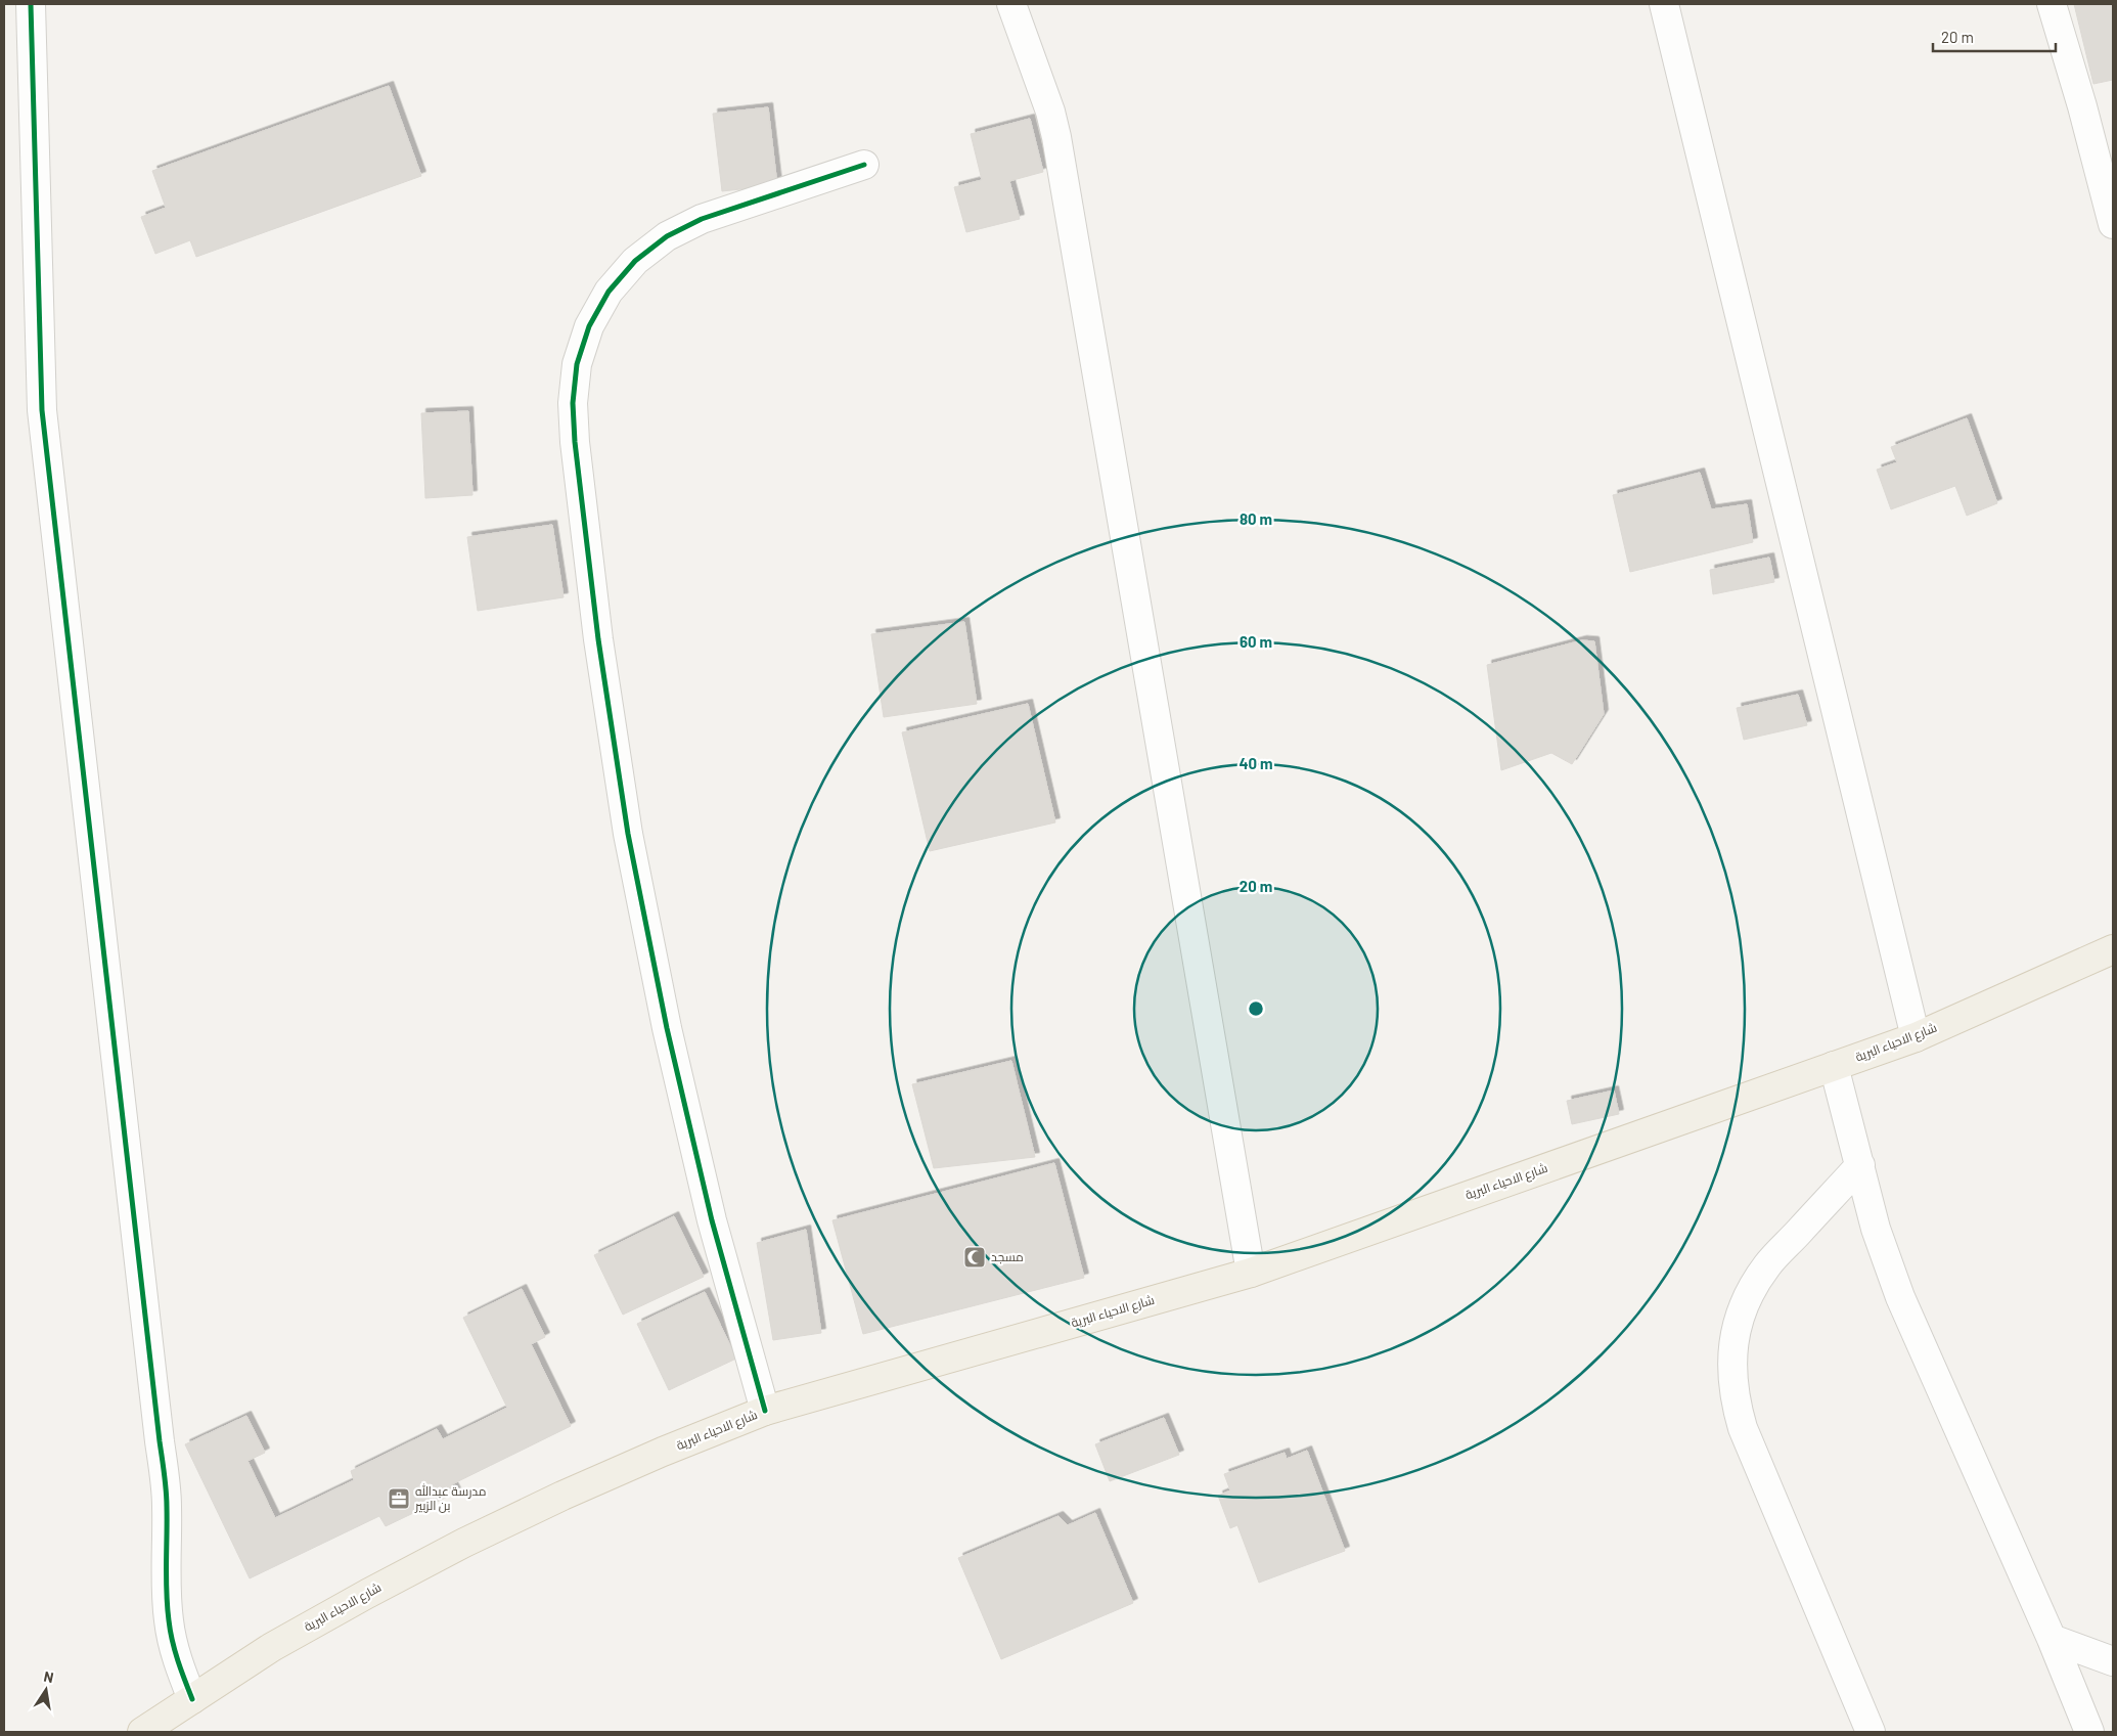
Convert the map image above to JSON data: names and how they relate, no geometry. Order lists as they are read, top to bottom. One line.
{"streets":{"main road":["شارع الاحياء البرية"]},"places":{"mosque":["مسجد"],"office":["مدرسة عبدالله بن الزبير"]},"scale_bar":"20 m","north":"top","rings":["80 m","60 m","40 m","20 m"]}
